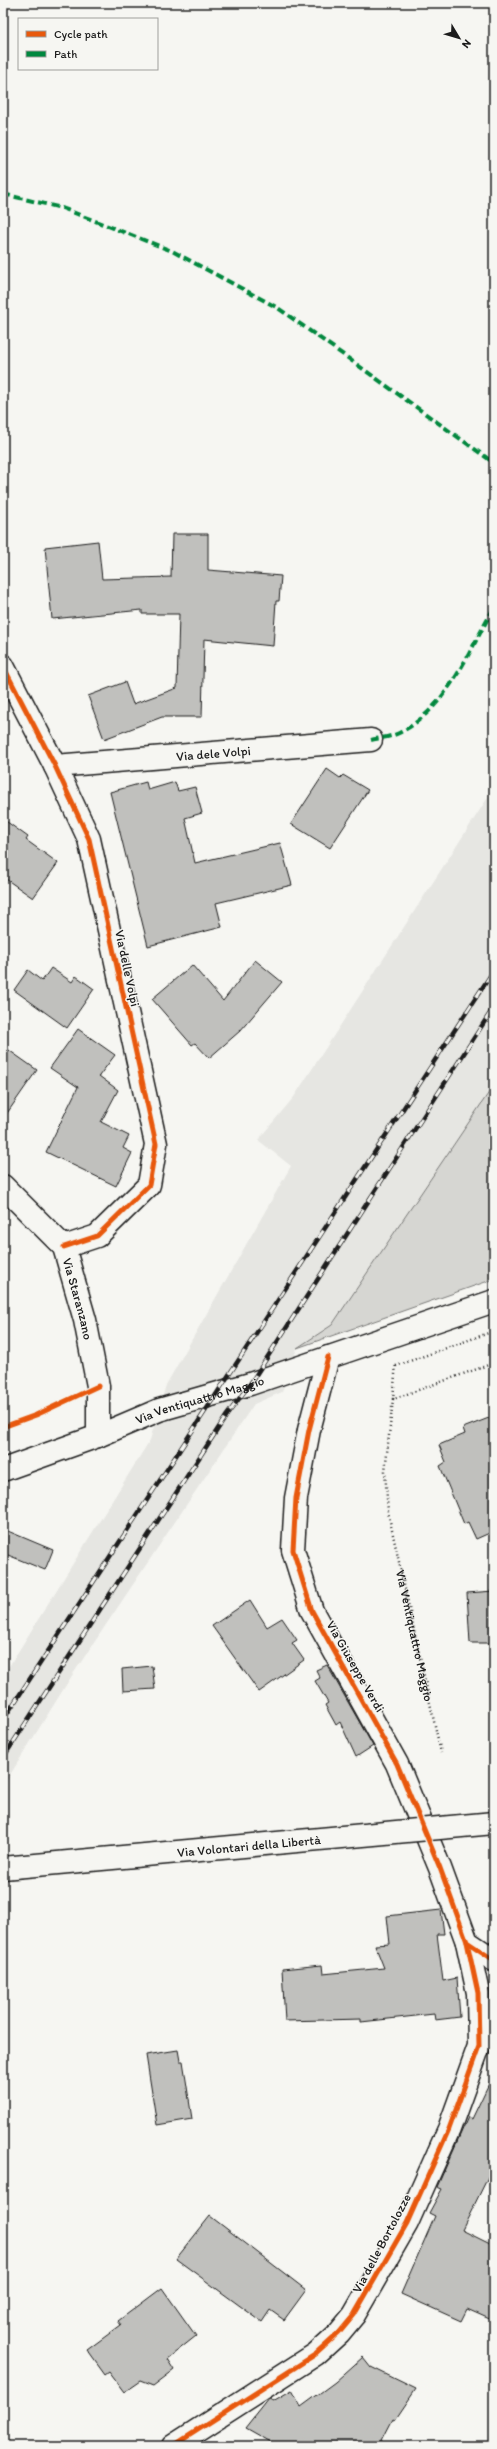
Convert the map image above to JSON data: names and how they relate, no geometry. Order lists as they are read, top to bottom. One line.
{"streets":{"street":["Via dele Volpi","Via delle Volpi","Via Staranzano","Via Ventiquattro Maggio","Via Giuseppe Verdi","Via Volontari della Libertà","Via delle Bortolozze"]},"crossings":[["Via dele Volpi","Via delle Volpi"],["Via delle Volpi","Via Staranzano"],["Via Staranzano","Via Ventiquattro Maggio"],["Via Ventiquattro Maggio","Via Giuseppe Verdi"],["Via Giuseppe Verdi","Via delle Bortolozze"]],"legend":["Cycle path","Path"],"north":"bottom right"}
